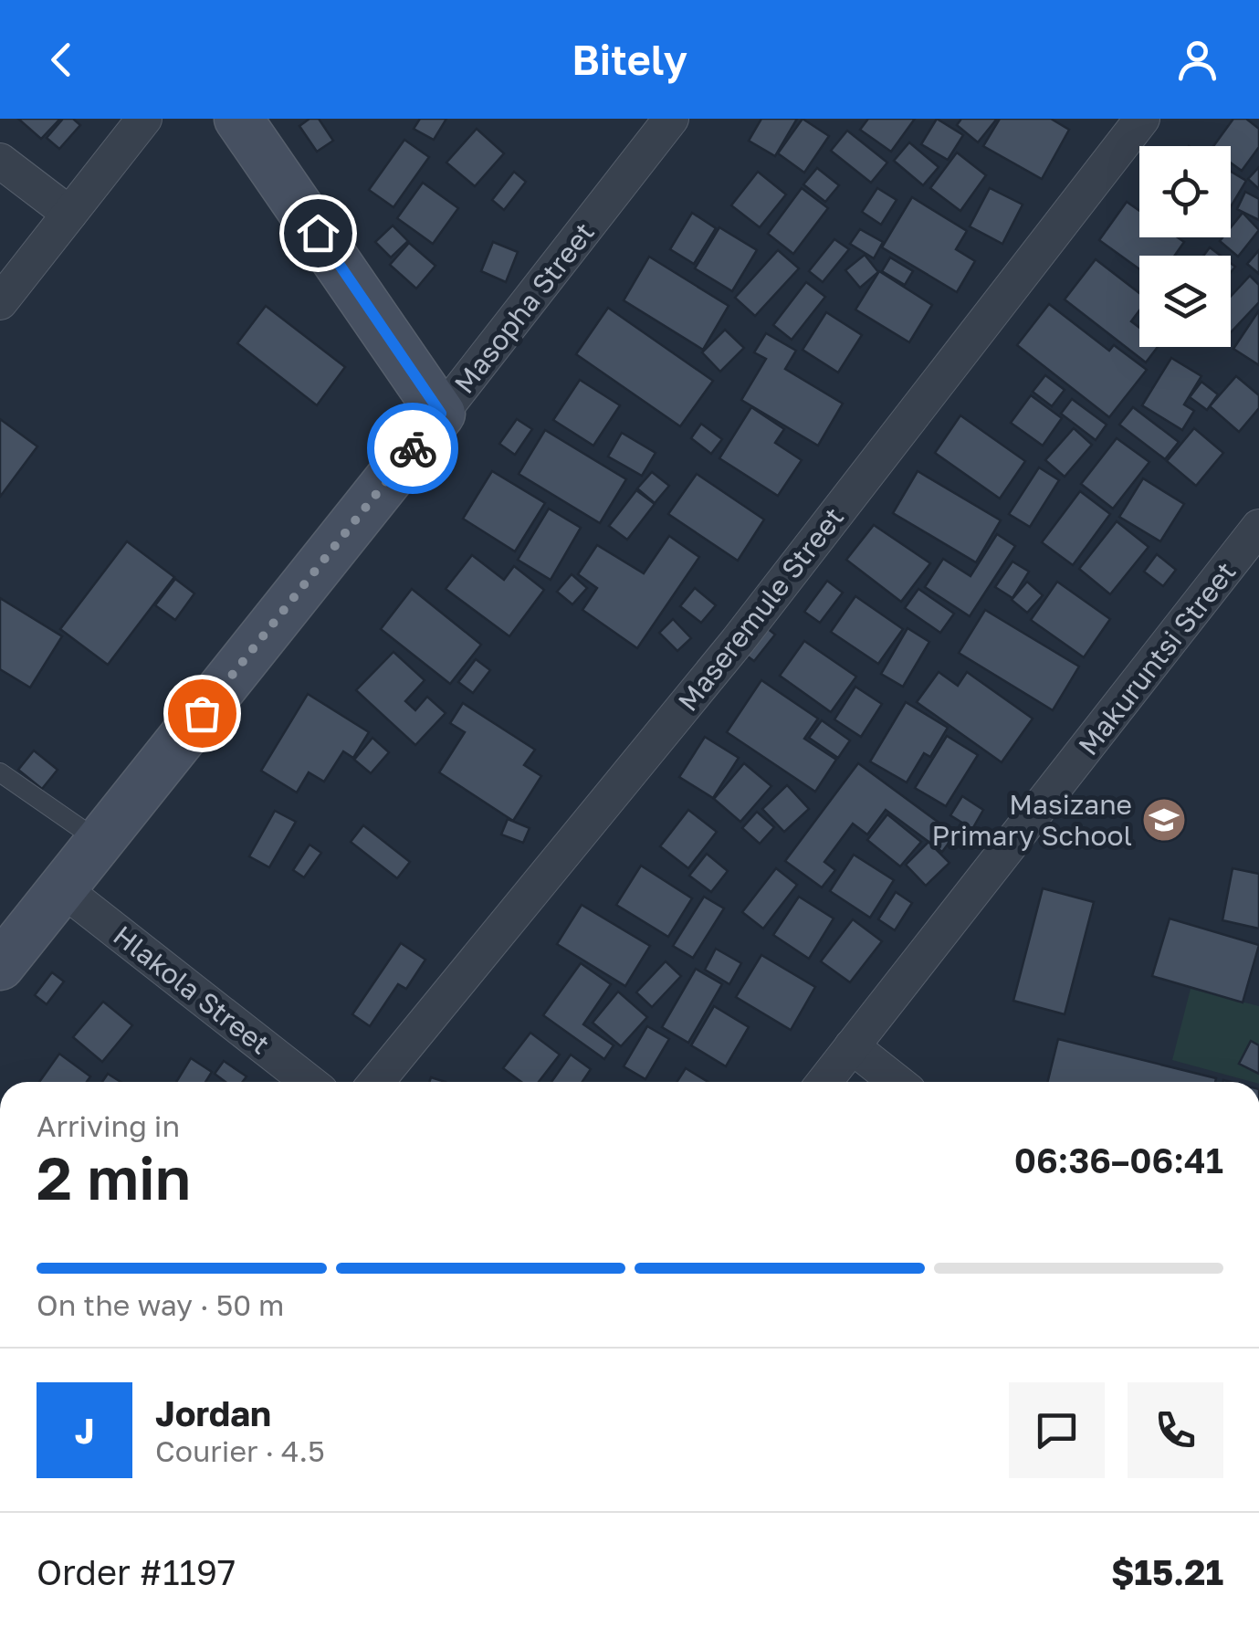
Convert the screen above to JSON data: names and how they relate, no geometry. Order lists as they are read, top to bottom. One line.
{"streets":{"street":["Masopha Street","Maseremule Street","Makuruntsi Street","Hlakola Street"]},"crossings":[["Masopha Street","Hlakola Street"]],"places":{"school or university":["Masizane Primary School"]},"page":{"header":"Bitely","heading":["2 min","Arriving in","06:36–06:41"],"panel":["Jordan","Courier · 4.5","Order #1197","$15.21"],"bar":"On the way · 50 m","round":"J"}}
